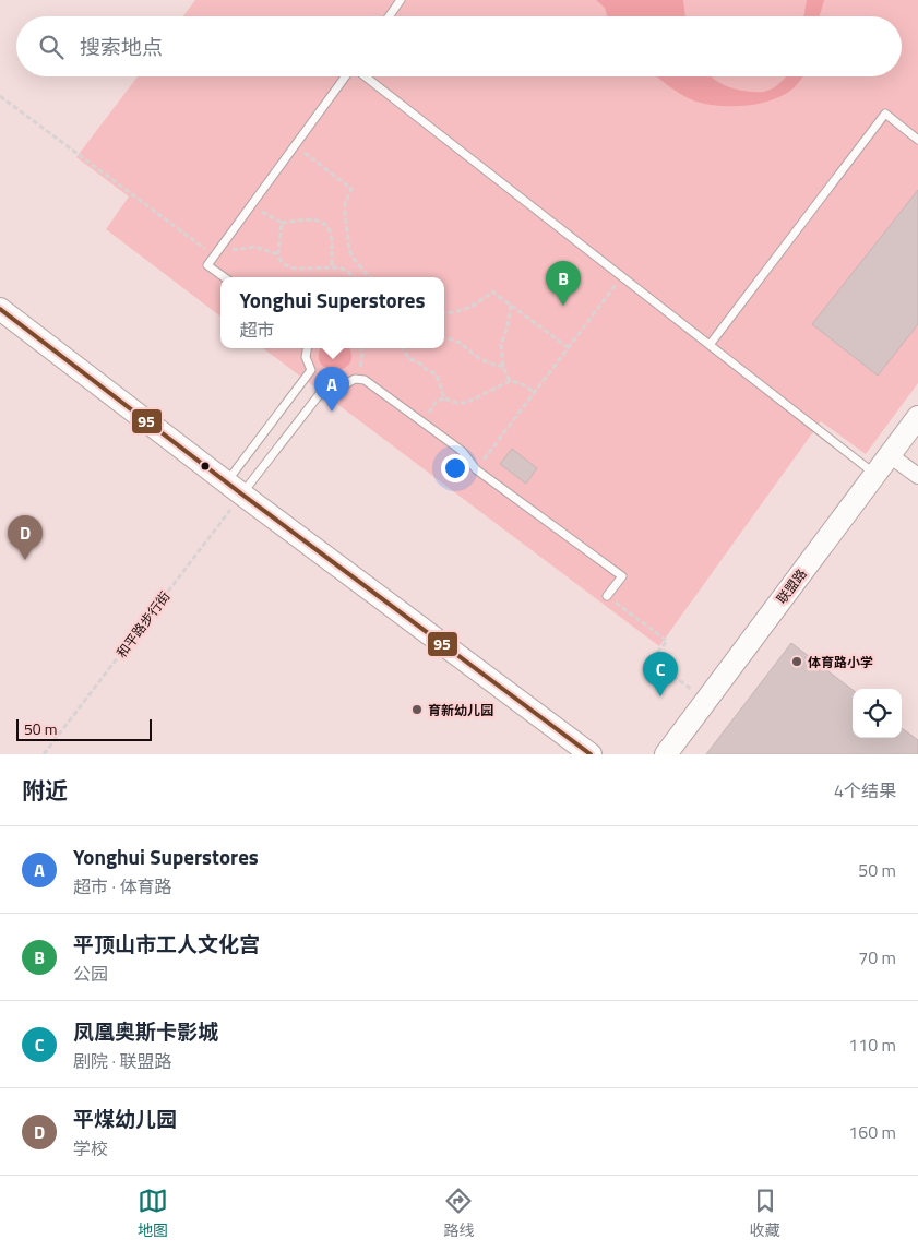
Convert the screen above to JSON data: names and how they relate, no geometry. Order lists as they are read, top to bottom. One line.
{"streets":{"street":["联盟路"],"path":["和平路步行街"]},"places":["体育路小学","育新幼儿园"],"lines":["transit line 95"],"scale_bar":"50 m","page":{"search":"搜索地点","pins":["B","A","D","C"],"popup":["Yonghui Superstores","超市"],"scale":"50 m","heading":["附近","4个结果"],"list":[{"mark":"A","name":"Yonghui Superstores","note":"超市 · 体育路","value":"50 m"},{"mark":"B","name":"平顶山市工人文化宫","note":"公园","value":"70 m"},{"mark":"C","name":"凤凰奥斯卡影城","note":"剧院 · 联盟路","value":"110 m"},{"mark":"D","name":"平煤幼儿园","note":"学校","value":"160 m"}],"nav":["地图","路线","收藏"]}}
